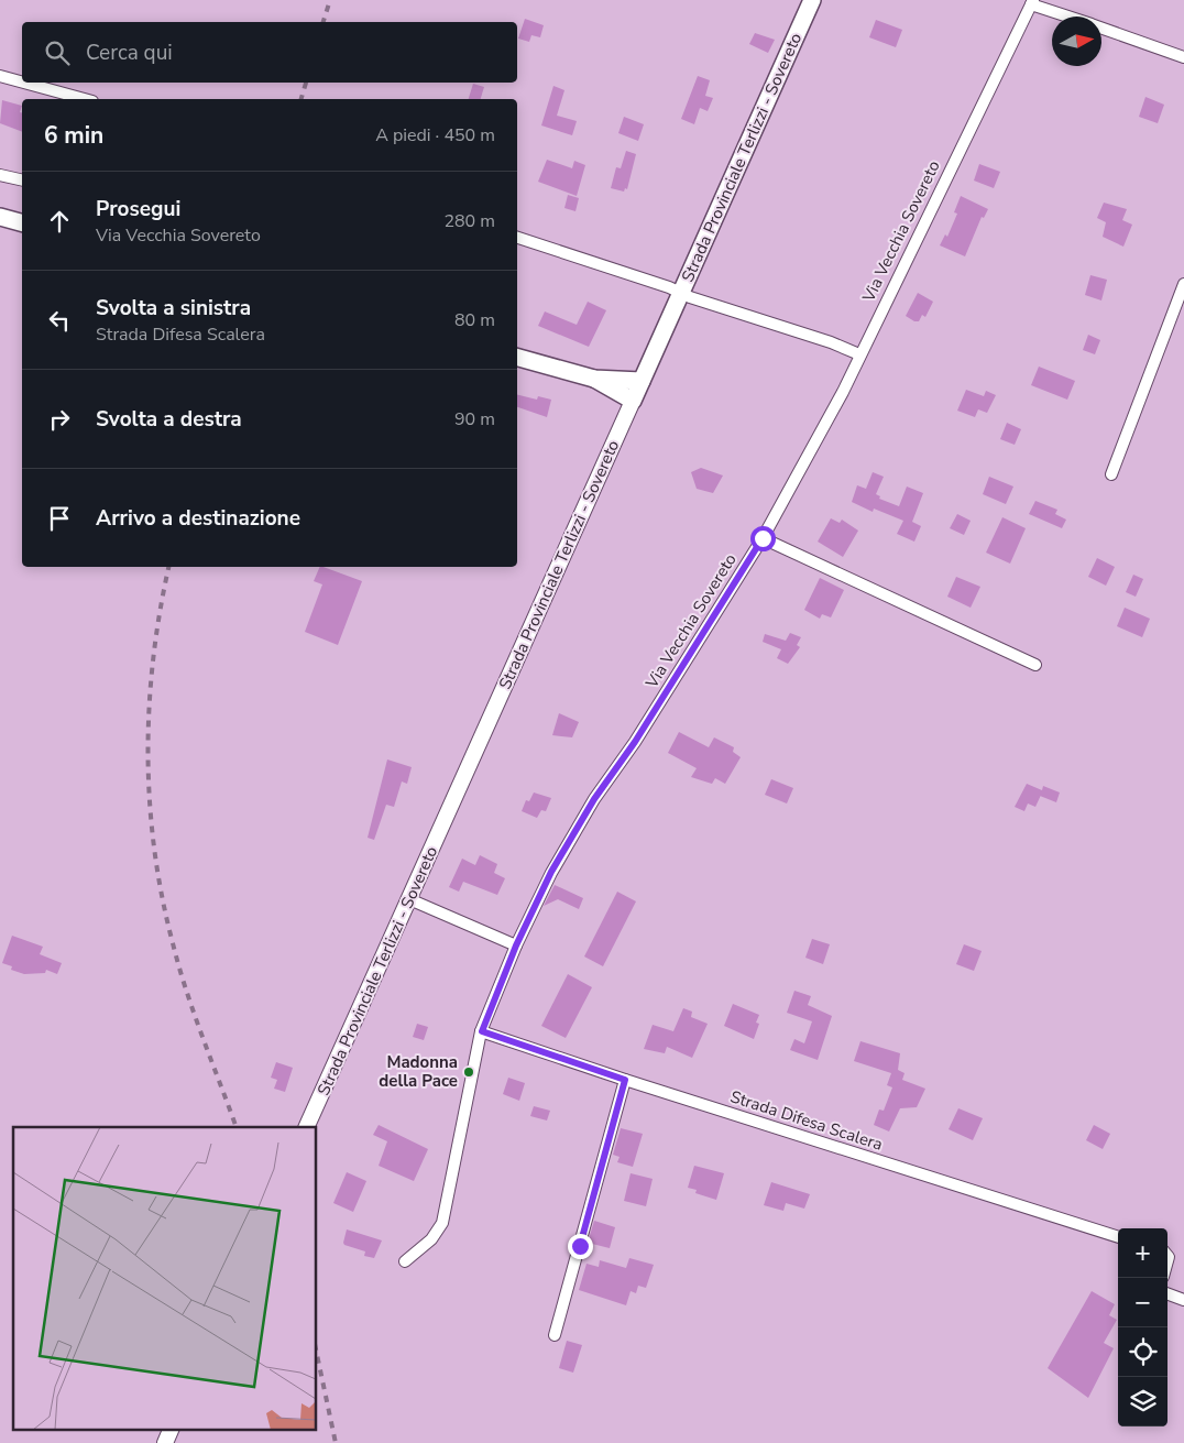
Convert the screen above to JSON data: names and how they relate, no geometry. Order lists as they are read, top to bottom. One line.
{"streets":{"main road":["Strada Provinciale Terlizzi - Sovereto"],"street":["Via Vecchia Sovereto","Strada Difesa Scalera"]},"crossings":[["Via Vecchia Sovereto","Strada Difesa Scalera"]],"places":["Madonna della Pace"],"north":"right","page":{"search":"Cerca qui","heading":["6 min","A piedi · 450 m"],"list":[["Prosegui","Via Vecchia Sovereto","280 m"],["Svolta a sinistra","Strada Difesa Scalera","80 m"],["Svolta a destra","90 m"],"Arrivo a destinazione"],"map_buttons":["+","−"]}}
